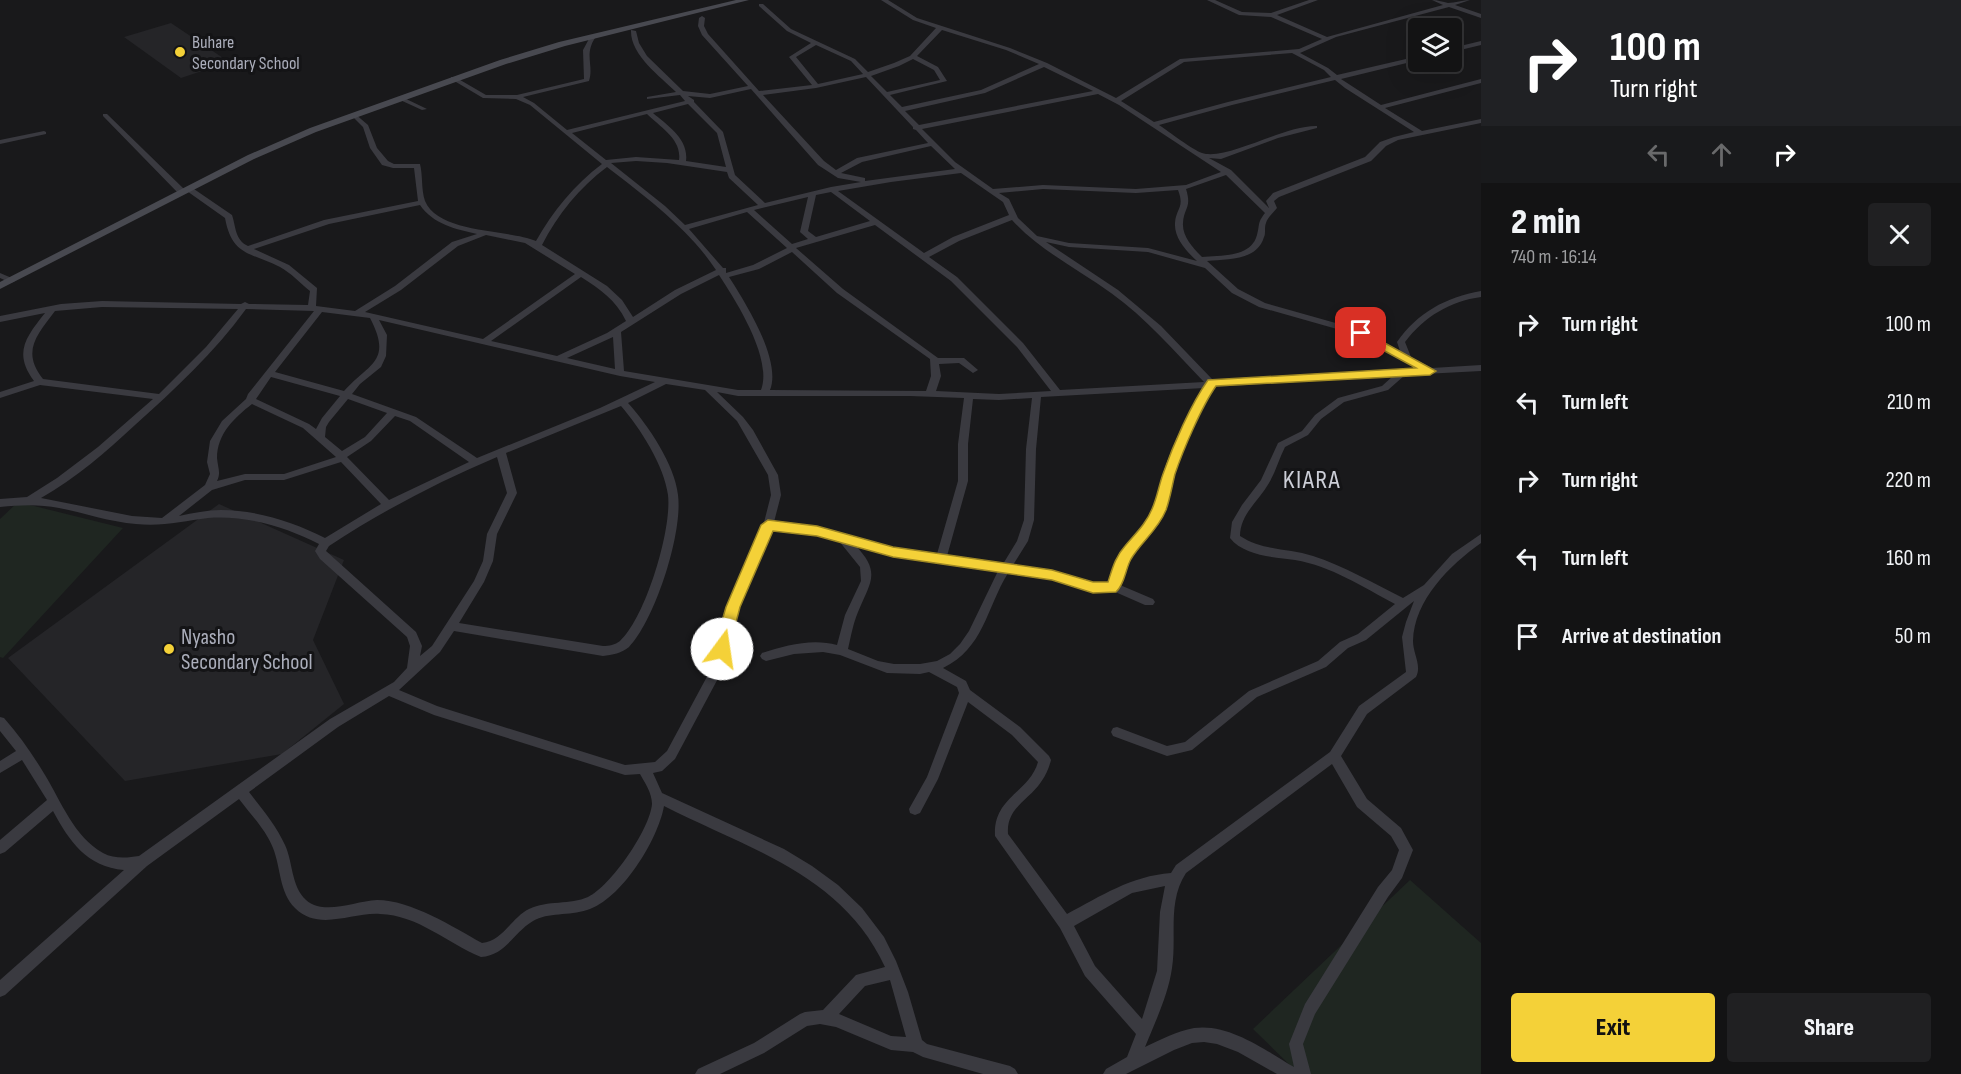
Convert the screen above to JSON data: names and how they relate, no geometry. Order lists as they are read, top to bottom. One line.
{"districts":["KIARA"],"places":["Buhare Secondary School","Nyasho Secondary School"],"page":{"turn":["100 m","Turn right"],"heading":["2 min","740 m · 16:14"],"list":[{"name":"Turn right","value":"100 m"},{"name":"Turn left","value":"210 m"},{"name":"Turn right","value":"220 m"},{"name":"Turn left","value":"160 m"},{"name":"Arrive at destination","value":"50 m"}],"buttons":["Exit","Share"]}}
